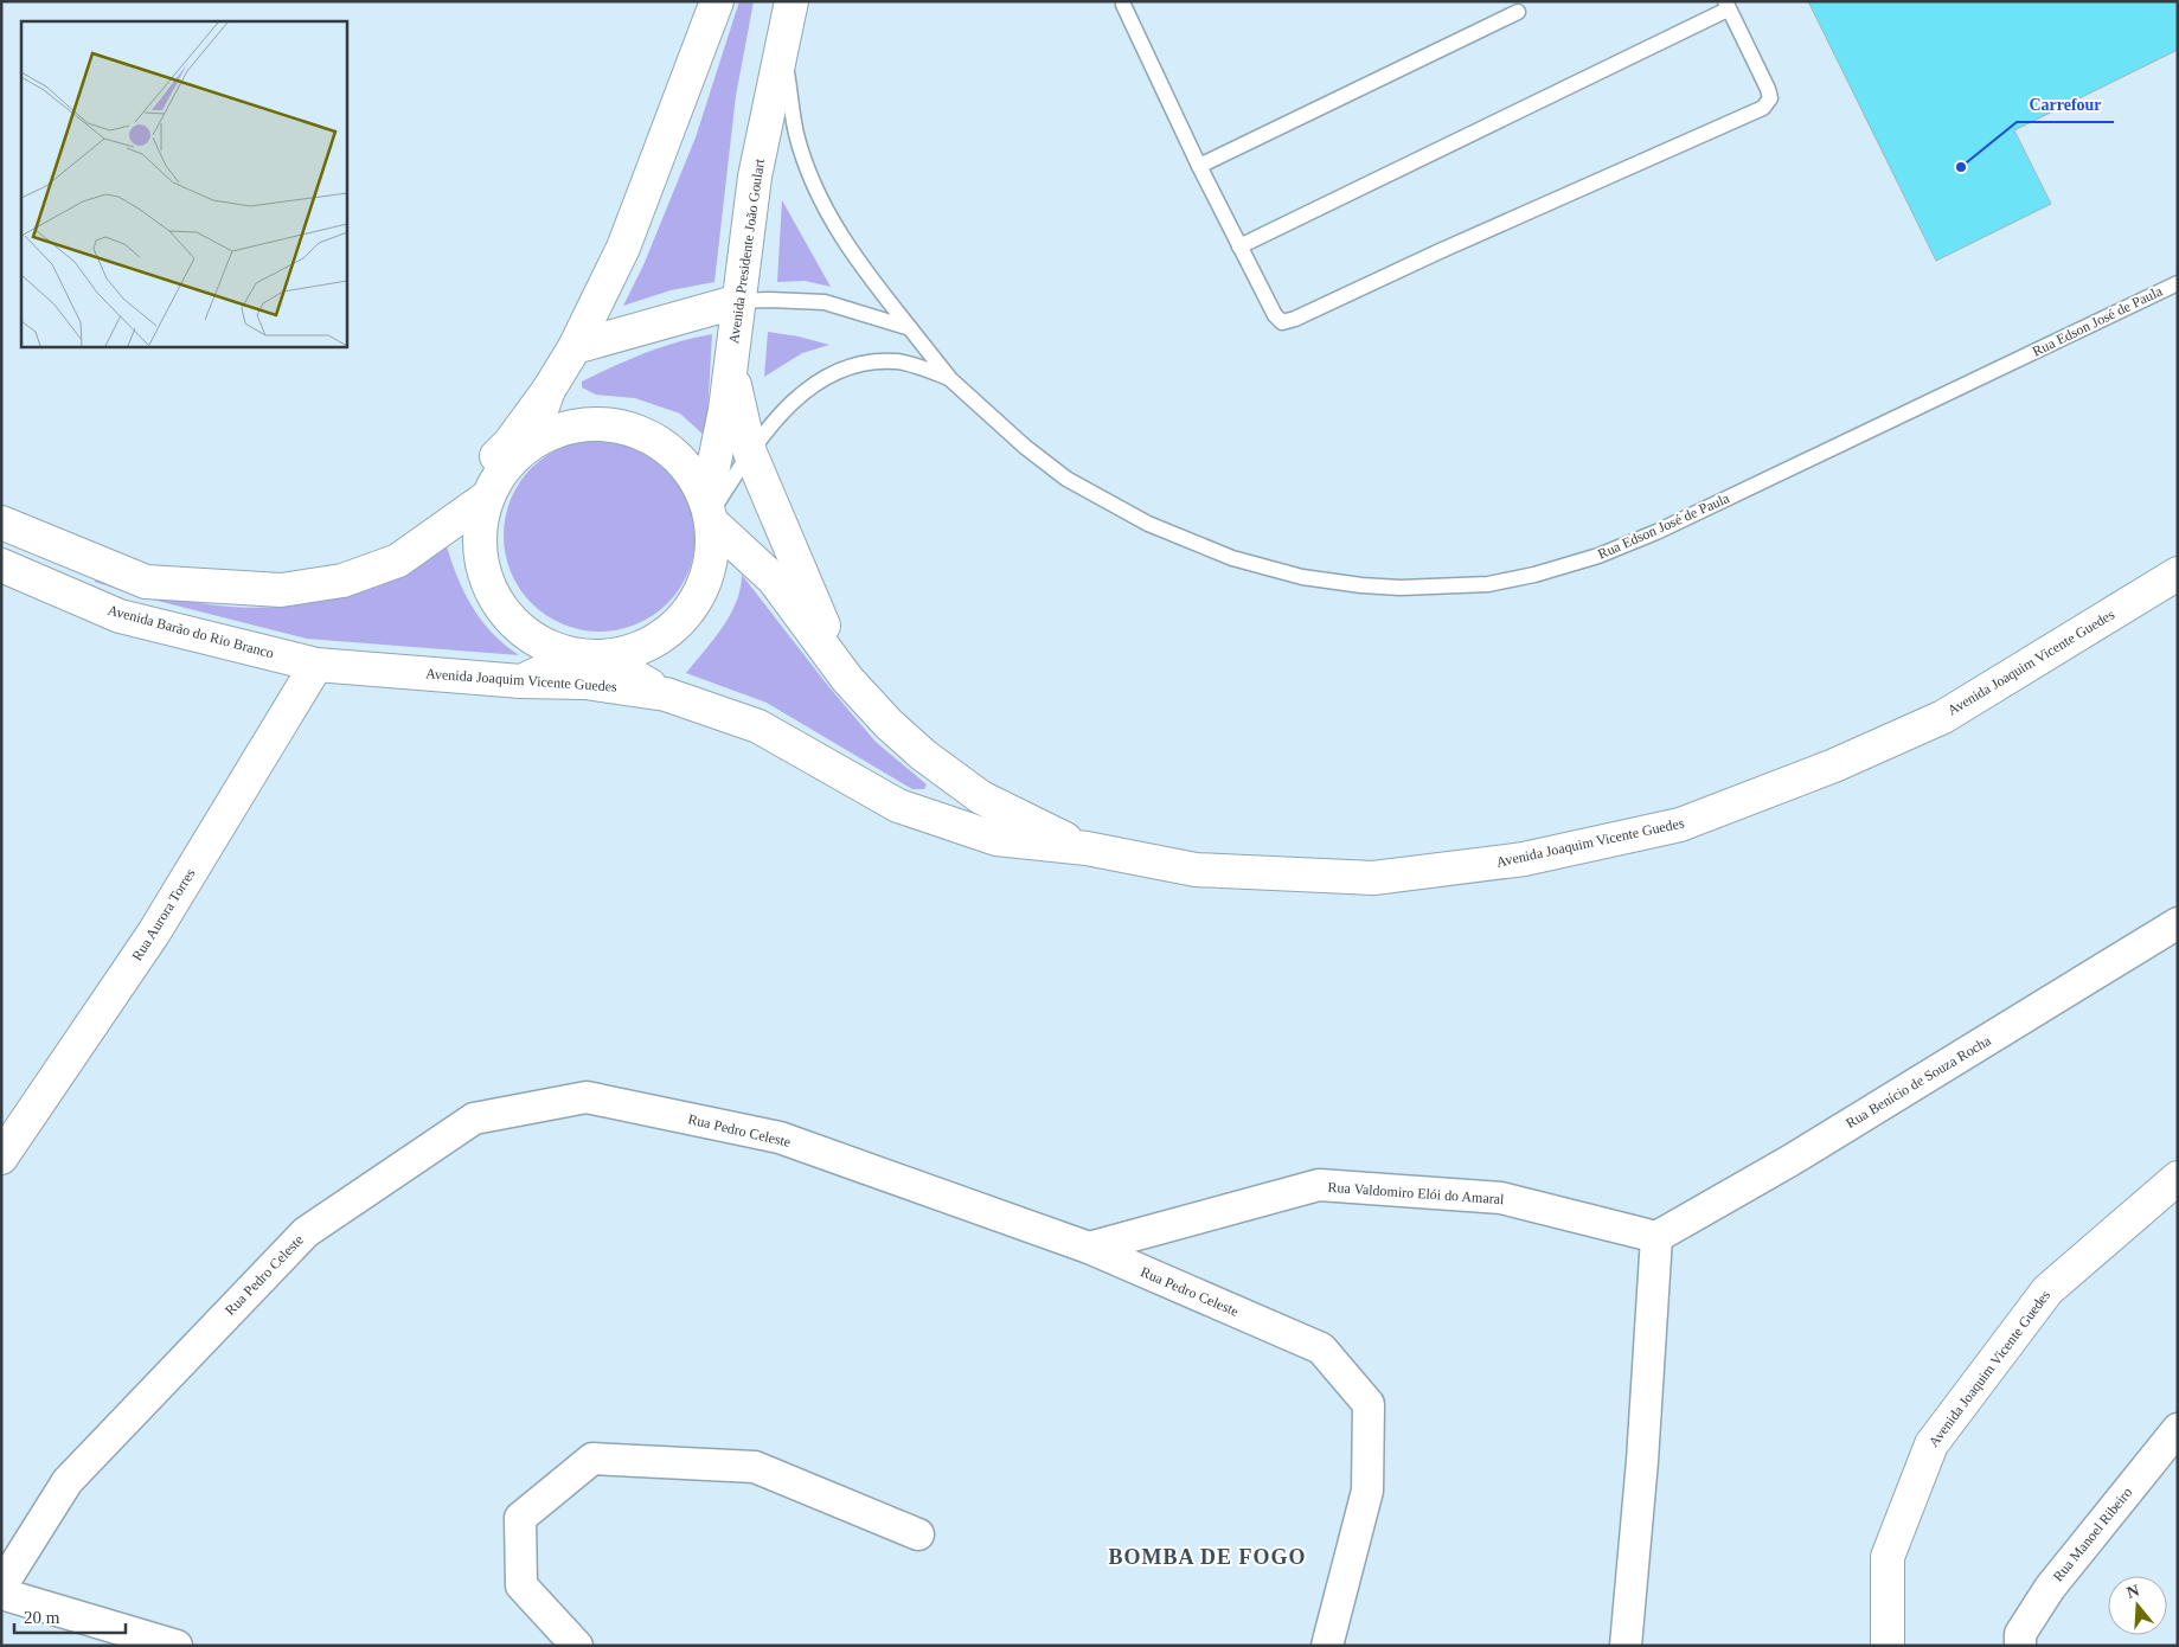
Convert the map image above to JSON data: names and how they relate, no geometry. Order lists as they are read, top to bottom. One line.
{"streets":{"street":["Avenida Presidente João Goulart","Avenida Barão do Rio Branco","Avenida Joaquim Vicente Guedes","Rua Aurora Torres","Rua Benício de Souza Rocha","Rua Pedro Celeste","Rua Valdomiro Elói do Amaral","Rua Manoel Ribeiro"],"lane":["Rua Edson José de Paula"]},"crossings":[["Avenida Presidente João Goulart","Avenida Joaquim Vicente Guedes"],["Avenida Barão do Rio Branco","Avenida Joaquim Vicente Guedes"],["Avenida Barão do Rio Branco","Rua Aurora Torres"],["Avenida Joaquim Vicente Guedes","Rua Aurora Torres"],["Rua Benício de Souza Rocha","Rua Valdomiro Elói do Amaral"],["Rua Pedro Celeste","Rua Valdomiro Elói do Amaral"]],"districts":["BOMBA DE FOGO"],"places":["Carrefour"],"scale_bar":"20 m","north":"top"}
